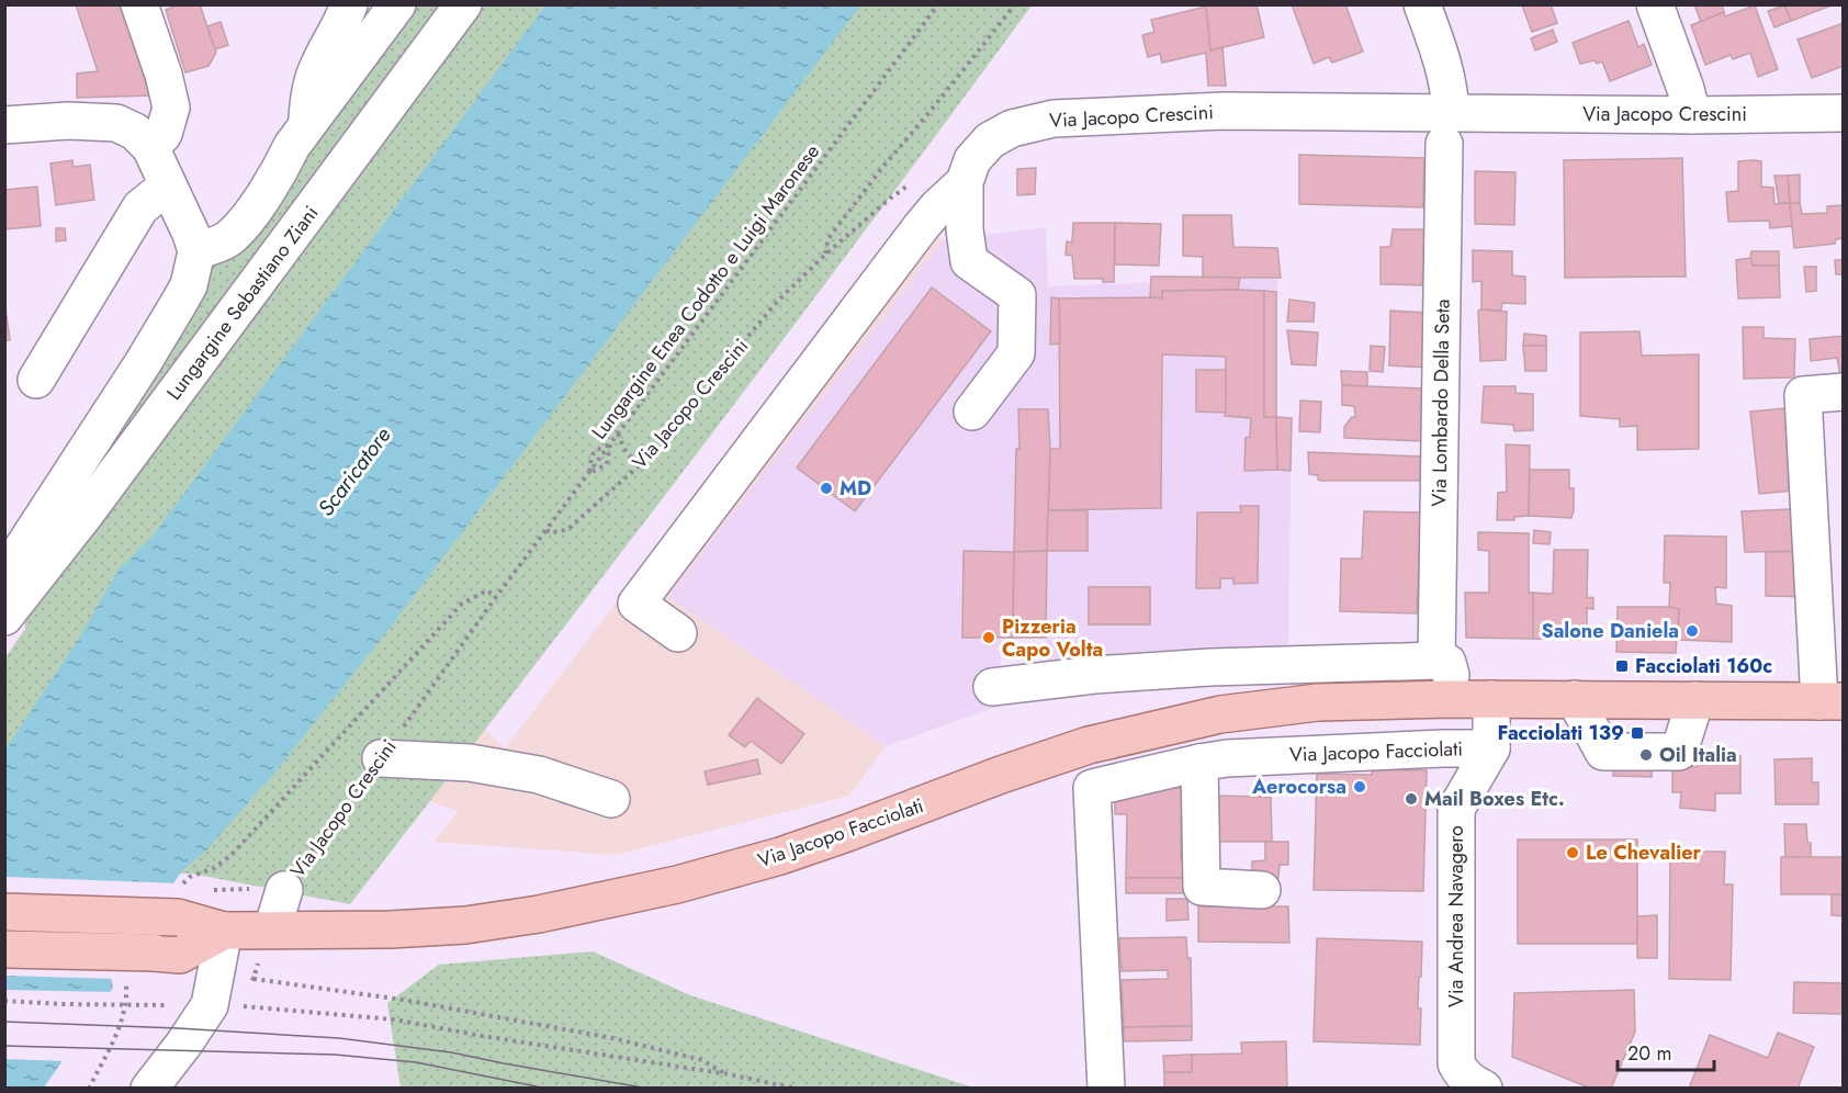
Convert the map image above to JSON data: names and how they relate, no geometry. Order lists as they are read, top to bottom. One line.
{"streets":{"main road":["Via Jacopo Facciolati"],"street":["Via Jacopo Crescini","Lungargine Sebastiano Ziani","Via Lombardo Della Seta","Via Andrea Navagero"],"path":["Lungargine Enea Codotto e Luigi Maronese"]},"crossings":[["Via Jacopo Crescini","Lungargine Enea Codotto e Luigi Maronese"],["Via Jacopo Crescini","Via Lombardo Della Seta"],["Via Jacopo Crescini","Via Jacopo Facciolati"],["Via Jacopo Facciolati","Via Andrea Navagero"]],"water":["Scaricatore"],"places":{"other":["MD","Salone Daniela","Pizzeria Capo Volta","Oil Italia","Aerocorsa","Mail Boxes Etc.","Le Chevalier"],"transit":["Facciolati 160c","Facciolati 139"]},"scale_bar":"20 m"}
